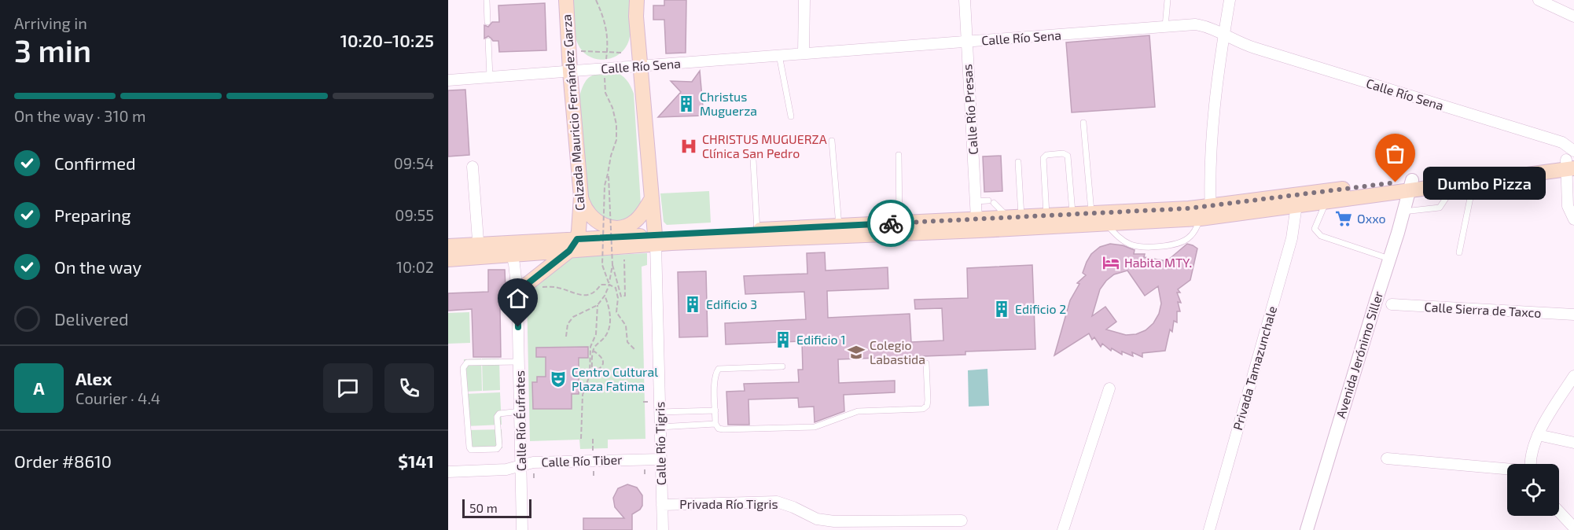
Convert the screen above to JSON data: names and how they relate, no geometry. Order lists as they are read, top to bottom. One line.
{"streets":{"main road":["Calzada Mauricio Fernández Garza"],"street":["Calle Río Sena","Calle Río Presas","Calle Sierra de Taxco","Avenida Jerónimo Siller","Privada Tamazunchale","Calle Río Éufrates","Calle Río Tigris","Calle Río Tiber","Privada Río Tigris"]},"crossings":[["Calle Río Sena","Calle Río Presas"],["Calle Río Sena","Calzada Mauricio Fernández Garza"],["Calle Río Éufrates","Calle Río Tiber"],["Calle Río Tigris","Calle Río Tiber"],["Calle Río Tigris","Privada Río Tigris"]],"places":{"building":["Christus Muguerza","Edificio 3","Edificio 2","Edificio 1"],"hospital":["CHRISTUS MUGUERZA Clínica San Pedro"],"other":["Dumbo Pizza"],"supermarket":["Oxxo"],"hotel":["Habita MTY."],"school or university":["Colegio Labastida"],"theatre":["Centro Cultural Plaza Fatima"]},"scale_bar":"50 m","page":{"heading":["3 min","Arriving in","10:20–10:25"],"panel":["Alex","Courier · 4.4","Order #8610","$141"],"bar":"On the way · 310 m","list":[["Confirmed","09:54"],["Preparing","09:55"],["On the way","10:02"],"Delivered"],"bubble":"Dumbo Pizza","round":"A","scale":"50 m"}}
